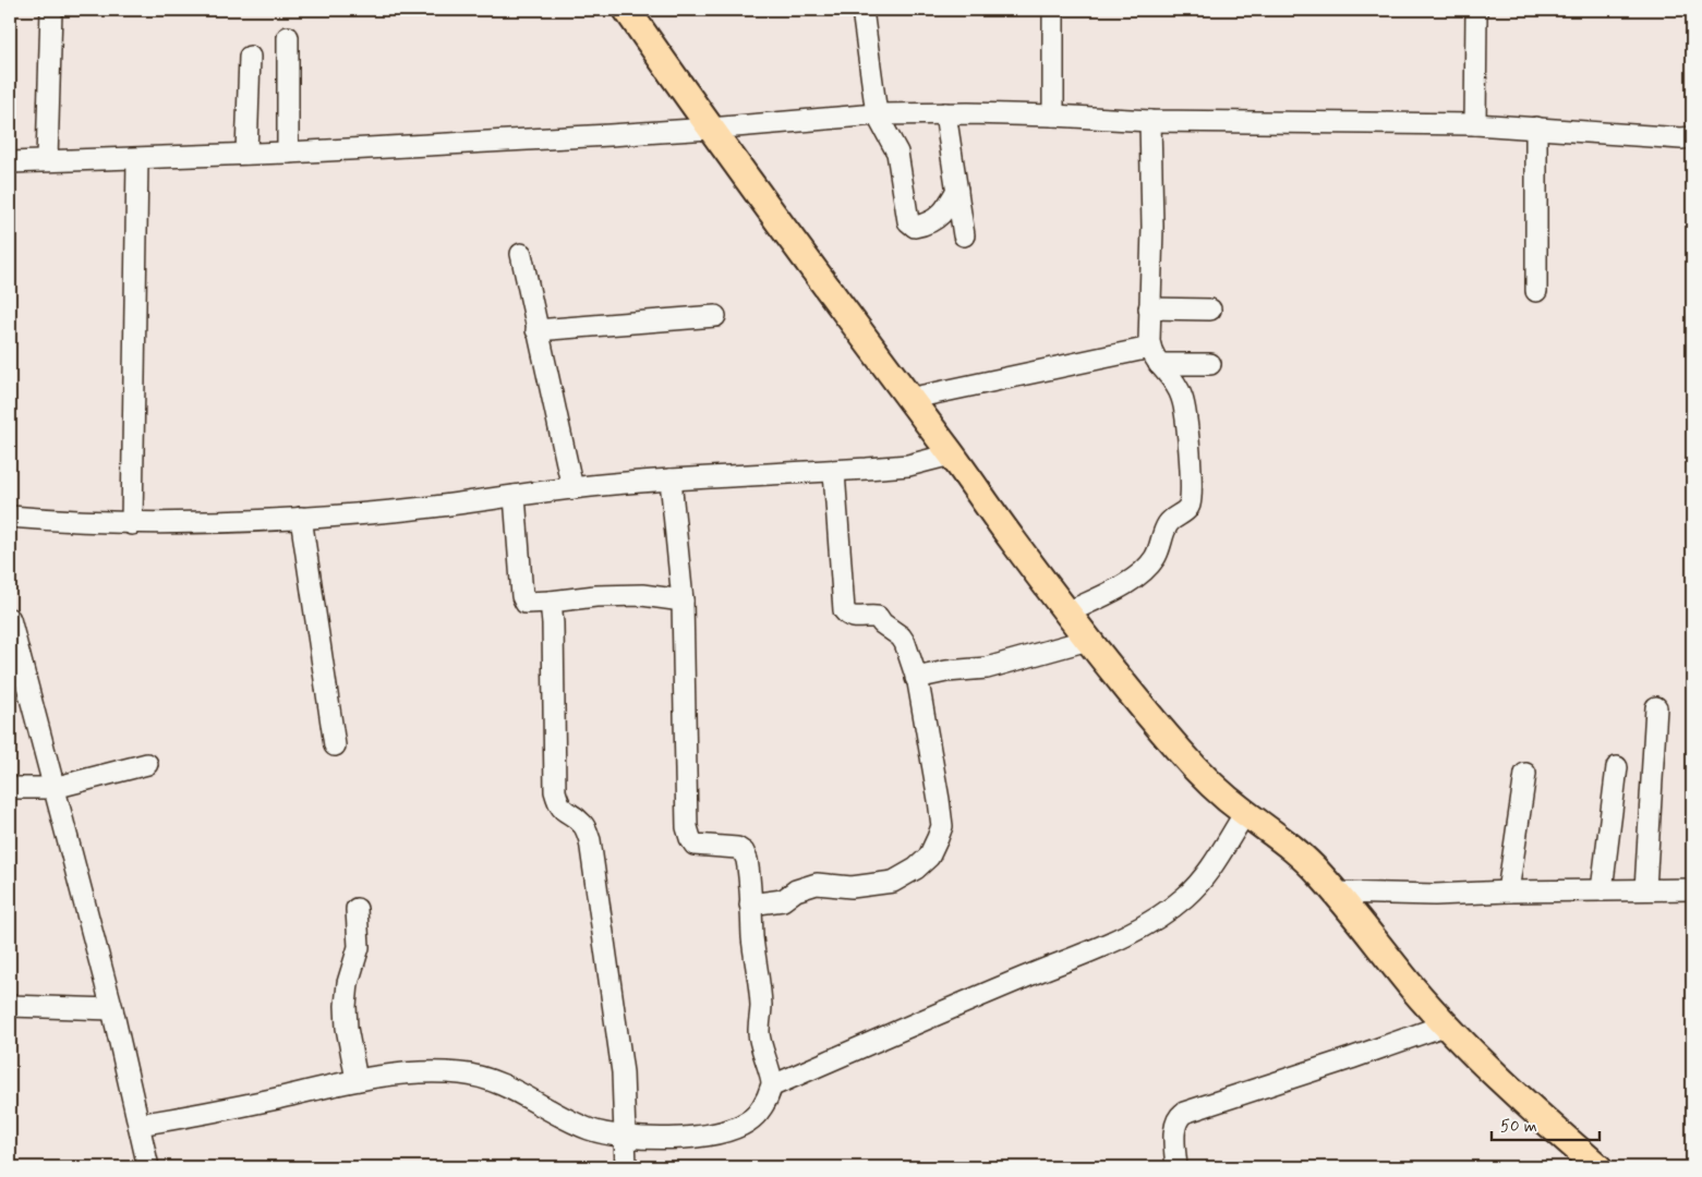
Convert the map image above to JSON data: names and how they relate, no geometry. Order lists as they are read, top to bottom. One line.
{"scale_bar":"50 m"}
